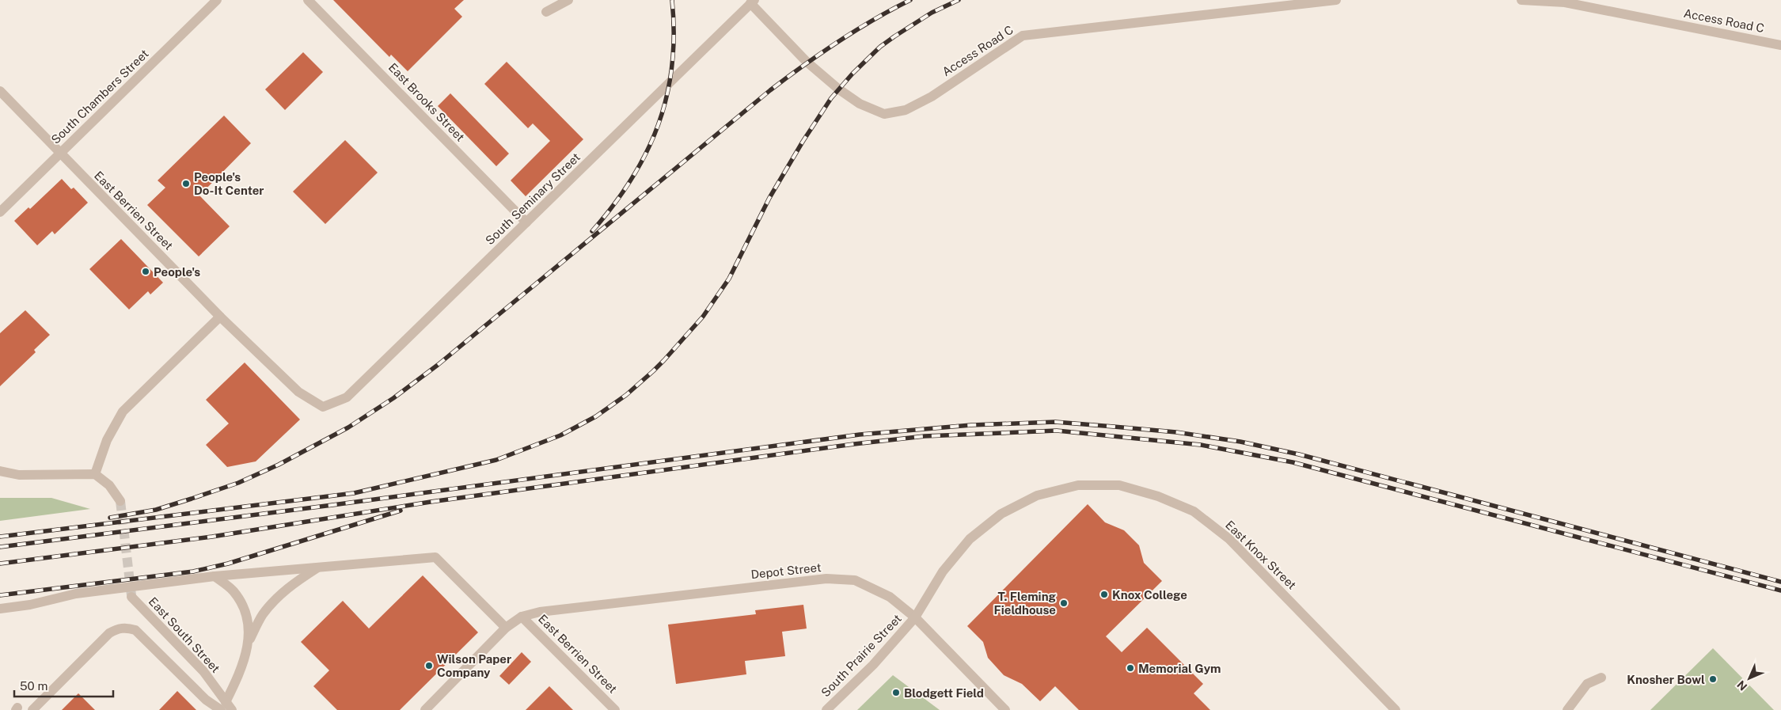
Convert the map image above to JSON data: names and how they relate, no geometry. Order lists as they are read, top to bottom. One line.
{"streets":{"street":["Access Road C","South Chambers Street","East Brooks Street","South Seminary Street","East Berrien Street","East Knox Street","Depot Street","East South Street","South Prairie Street"]},"crossings":[["Access Road C","South Seminary Street"],["South Chambers Street","East Berrien Street"],["East Brooks Street","South Seminary Street"],["South Seminary Street","East Berrien Street"],["East Berrien Street","Depot Street"],["East Knox Street","Depot Street"],["East Knox Street","South Prairie Street"],["Depot Street","South Prairie Street"]],"places":["People's Do-It Center","People's","Knox College","T. Fleming Fieldhouse","Wilson Paper Company","Memorial Gym","Knosher Bowl","Blodgett Field"],"scale_bar":"50 m","north":"bottom left"}
